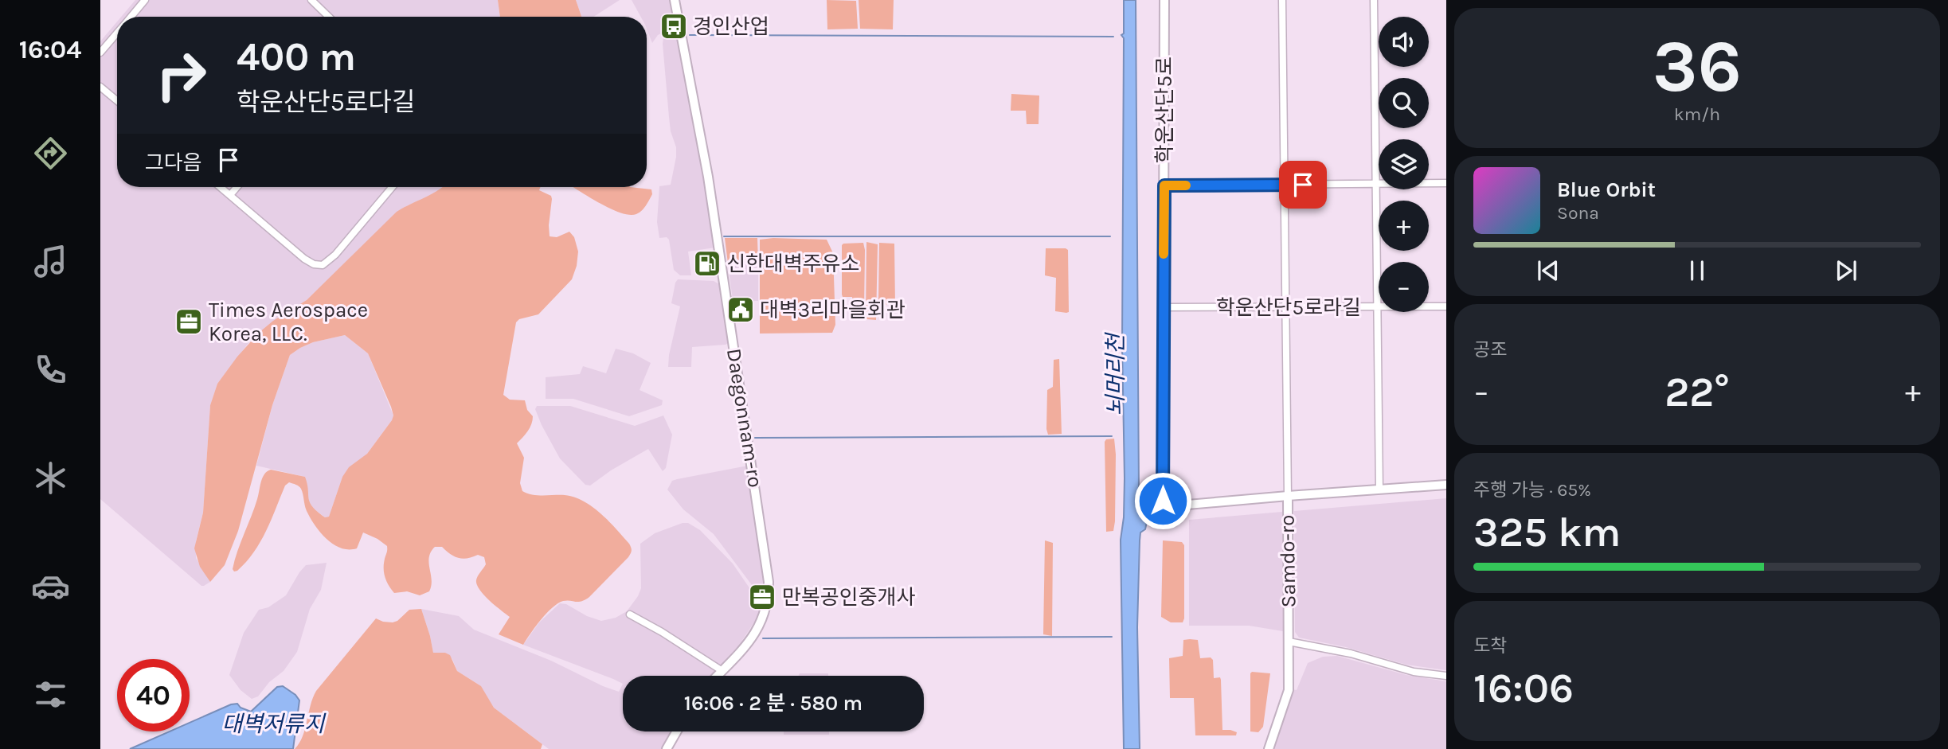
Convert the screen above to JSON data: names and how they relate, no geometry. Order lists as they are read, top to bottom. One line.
{"streets":{"street":["학운산단5로","학운산단5로라길","Daegonnam-ro","Samdo-ro"]},"crossings":[["학운산단5로","학운산단5로라길"],["학운산단5로","Samdo-ro"]],"water":["뇌머리천","대벽저류지"],"places":{"bus stop":["경인산업"],"fuel station":["신한대벽주유소"],"public building":["대벽3리마을회관"],"office":["Times Aerospace Korea, LLC.","만복공인중개사"]},"page":{"tabs":"16:04","tile":[["36","km/h"],"공조",["주행 가능 · 65%","325 km"],["도착","16:06"]],"map_buttons":["+","−"],"turn":["400 m","학운산단5로다길"],"then":"그다음","song":["Blue Orbit","Sona"],"heat":["−","22°","+"],"limit":"40","trip":"16:06 · 2 분 · 580 m"}}
